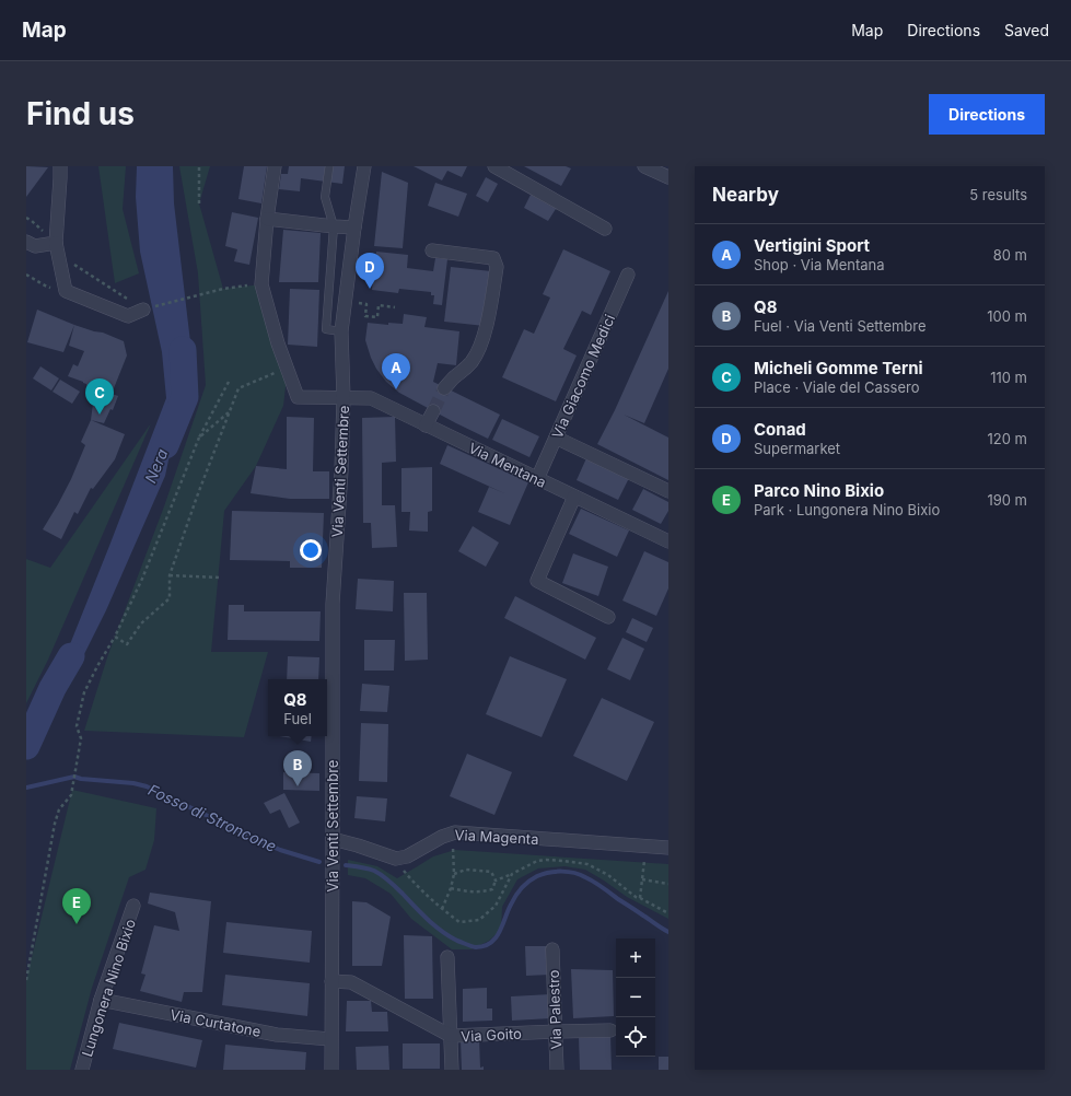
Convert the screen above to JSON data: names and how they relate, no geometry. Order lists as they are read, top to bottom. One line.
{"streets":{"street":["Via Giacomo Medici","Via Mentana","Via Venti Settembre","Via Magenta","Lungonera Nino Bixio","Via Palestro","Via Curtatone","Via Goito"]},"crossings":[["Via Giacomo Medici","Via Mentana"],["Via Mentana","Via Venti Settembre"],["Via Venti Settembre","Via Magenta"],["Via Venti Settembre","Via Curtatone"],["Via Venti Settembre","Via Goito"],["Lungonera Nino Bixio","Via Curtatone"],["Via Palestro","Via Goito"]],"water":["Nera","Fosso di Stroncone"],"page":{"header":"Map","nav":["Map","Directions","Saved"],"buttons":"Directions","title":"Find us","heading":["Nearby","5 results"],"list":[{"mark":"A","name":"Vertigini Sport","note":"Shop · Via Mentana","value":"80 m"},{"mark":"B","name":"Q8","note":"Fuel · Via Venti Settembre","value":"100 m"},{"mark":"C","name":"Micheli Gomme Terni","note":"Place · Viale del Cassero","value":"110 m"},{"mark":"D","name":"Conad","note":"Supermarket","value":"120 m"},{"mark":"E","name":"Parco Nino Bixio","note":"Park · Lungonera Nino Bixio","value":"190 m"}],"pins":["D","A","C","B","E"],"popup":["Q8","Fuel"],"map_buttons":["+","−"]}}
